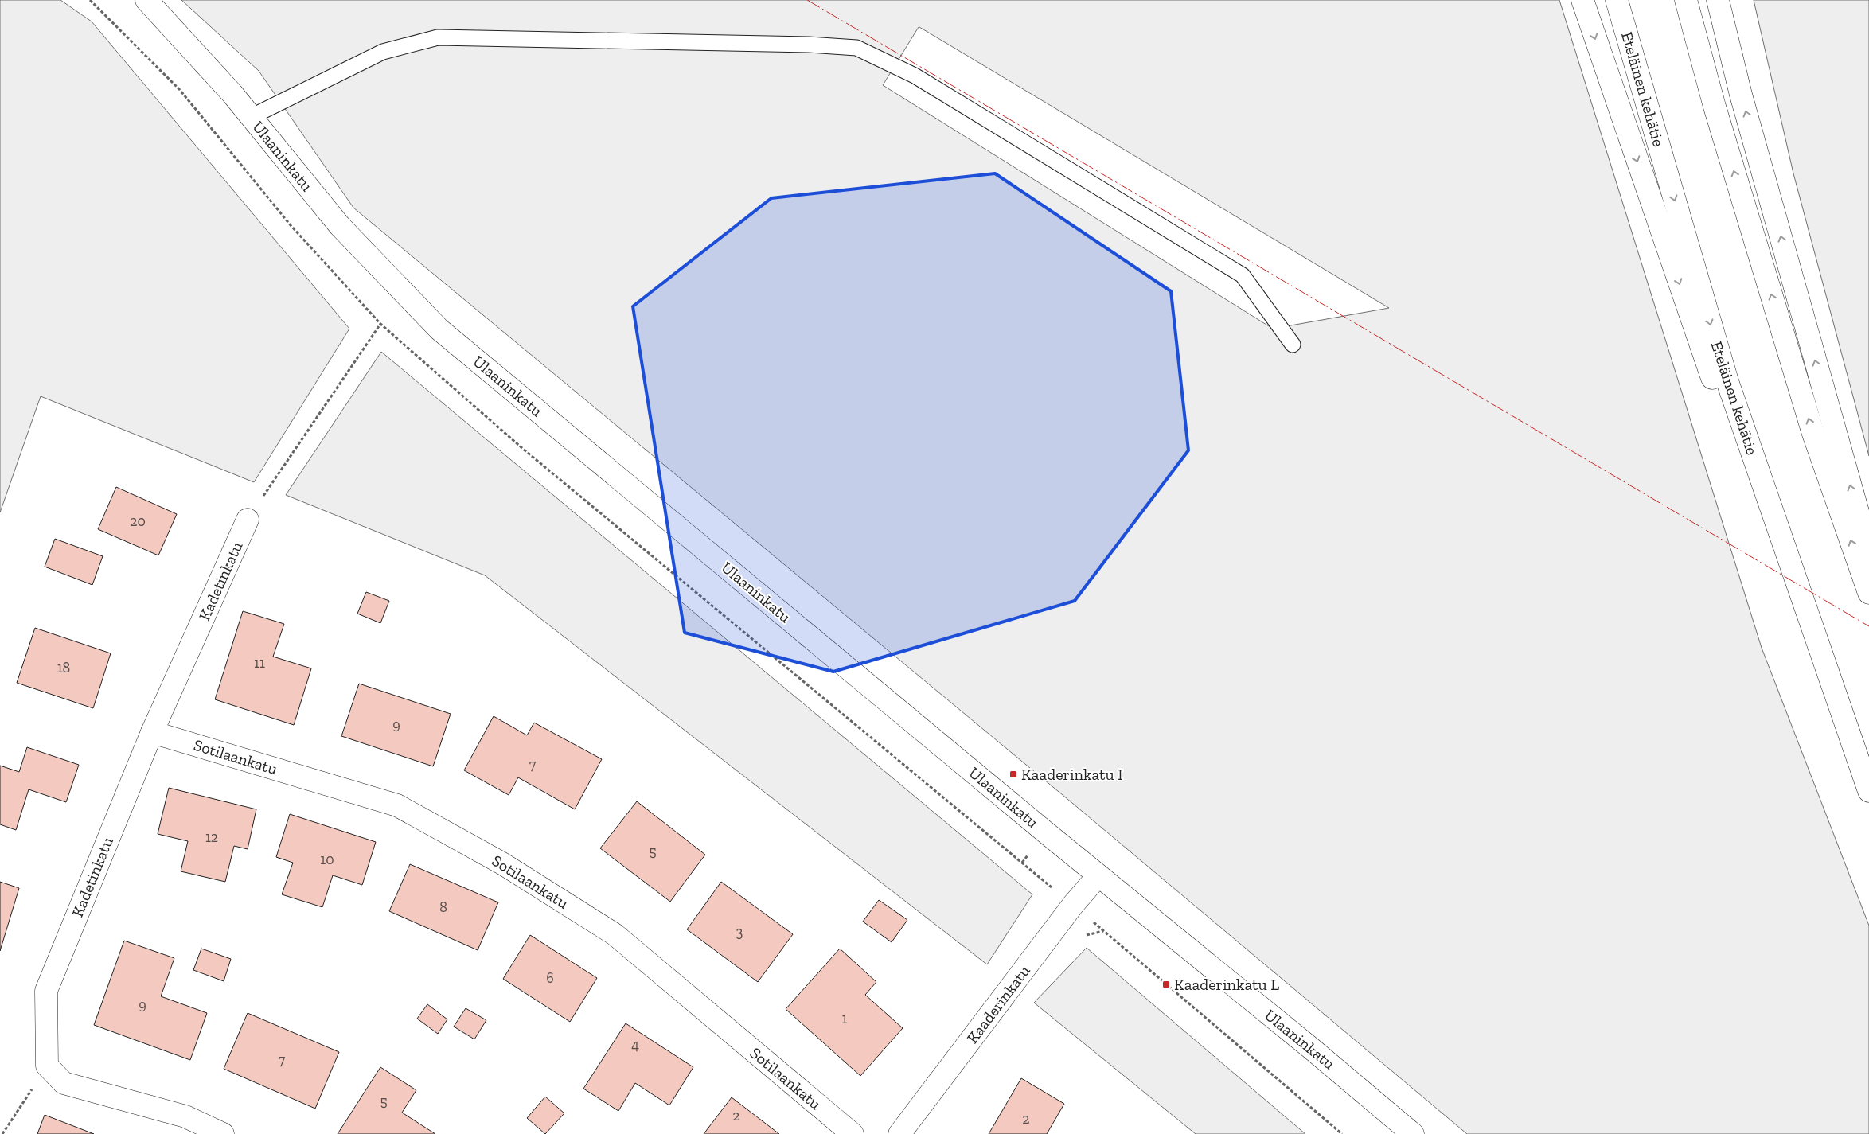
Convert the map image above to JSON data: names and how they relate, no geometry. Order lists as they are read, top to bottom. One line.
{"streets":{"main road":["Eteläinen kehätie","Ulaaninkatu","Kadetinkatu","Sotilaankatu","Kaaderinkatu"]},"crossings":[["Ulaaninkatu","Kaaderinkatu"],["Kadetinkatu","Sotilaankatu"]],"places":{"transit":["Kaaderinkatu I","Kaaderinkatu L"]},"house_numbers":["20","11","18","9","7","12","5","10","8","3","6","9","1","4","7","5","2","2"]}
